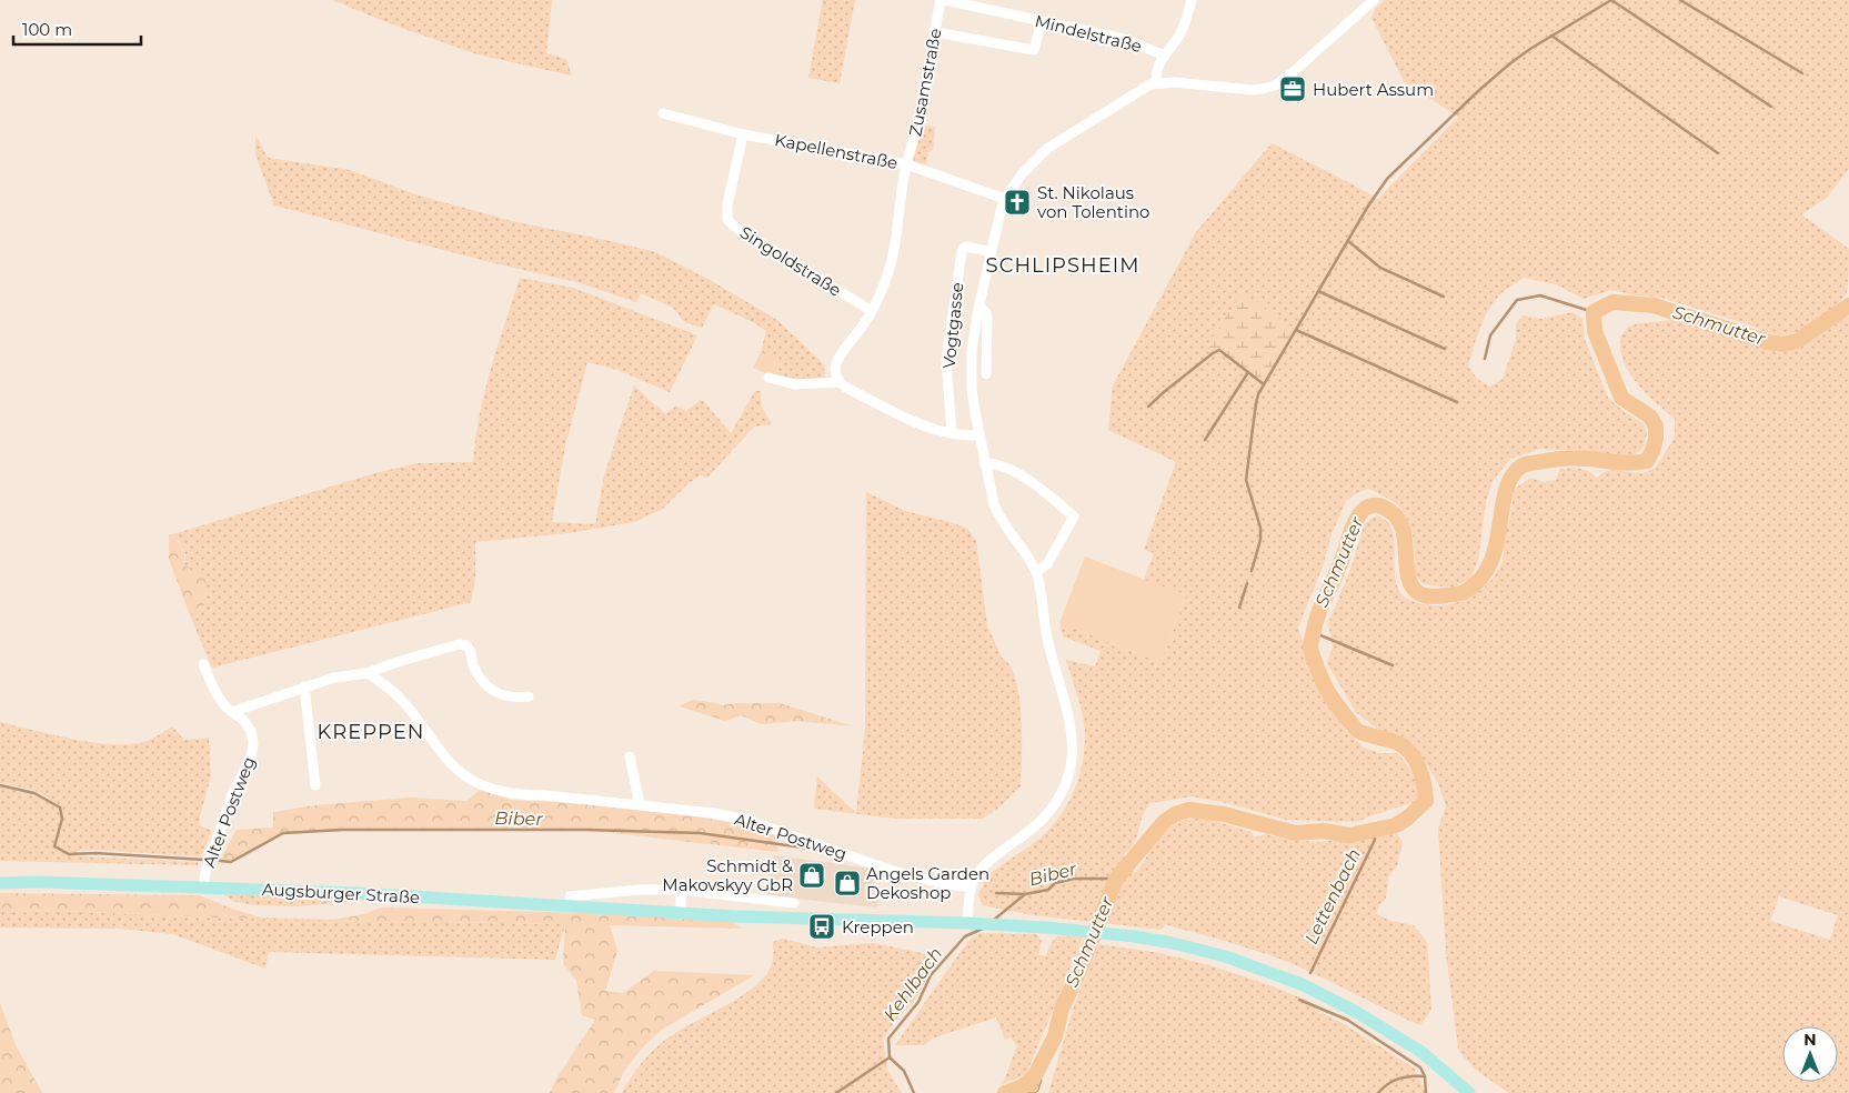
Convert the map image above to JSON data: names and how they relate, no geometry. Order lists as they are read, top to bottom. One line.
{"streets":{"main road":["Augsburger Straße"],"street":["Mindelstraße","Zusamstraße","Kapellenstraße","Singoldstraße","Vogtgasse","Alter Postweg"]},"crossings":[["Zusamstraße","Kapellenstraße"],["Zusamstraße","Singoldstraße"],["Kapellenstraße","Singoldstraße"],["Alter Postweg","Augsburger Straße"]],"districts":["SCHLIPSHEIM","KREPPEN"],"water":["Schmutter","Biber","Lettenbach","Kehlbach"],"places":{"office":["Hubert Assum"],"church":["St. Nikolaus von Tolentino"],"shop":["Schmidt & Makovskyy GbR","Angels Garden Dekoshop"],"bus stop":["Kreppen"]},"scale_bar":"100 m","north":"top"}
